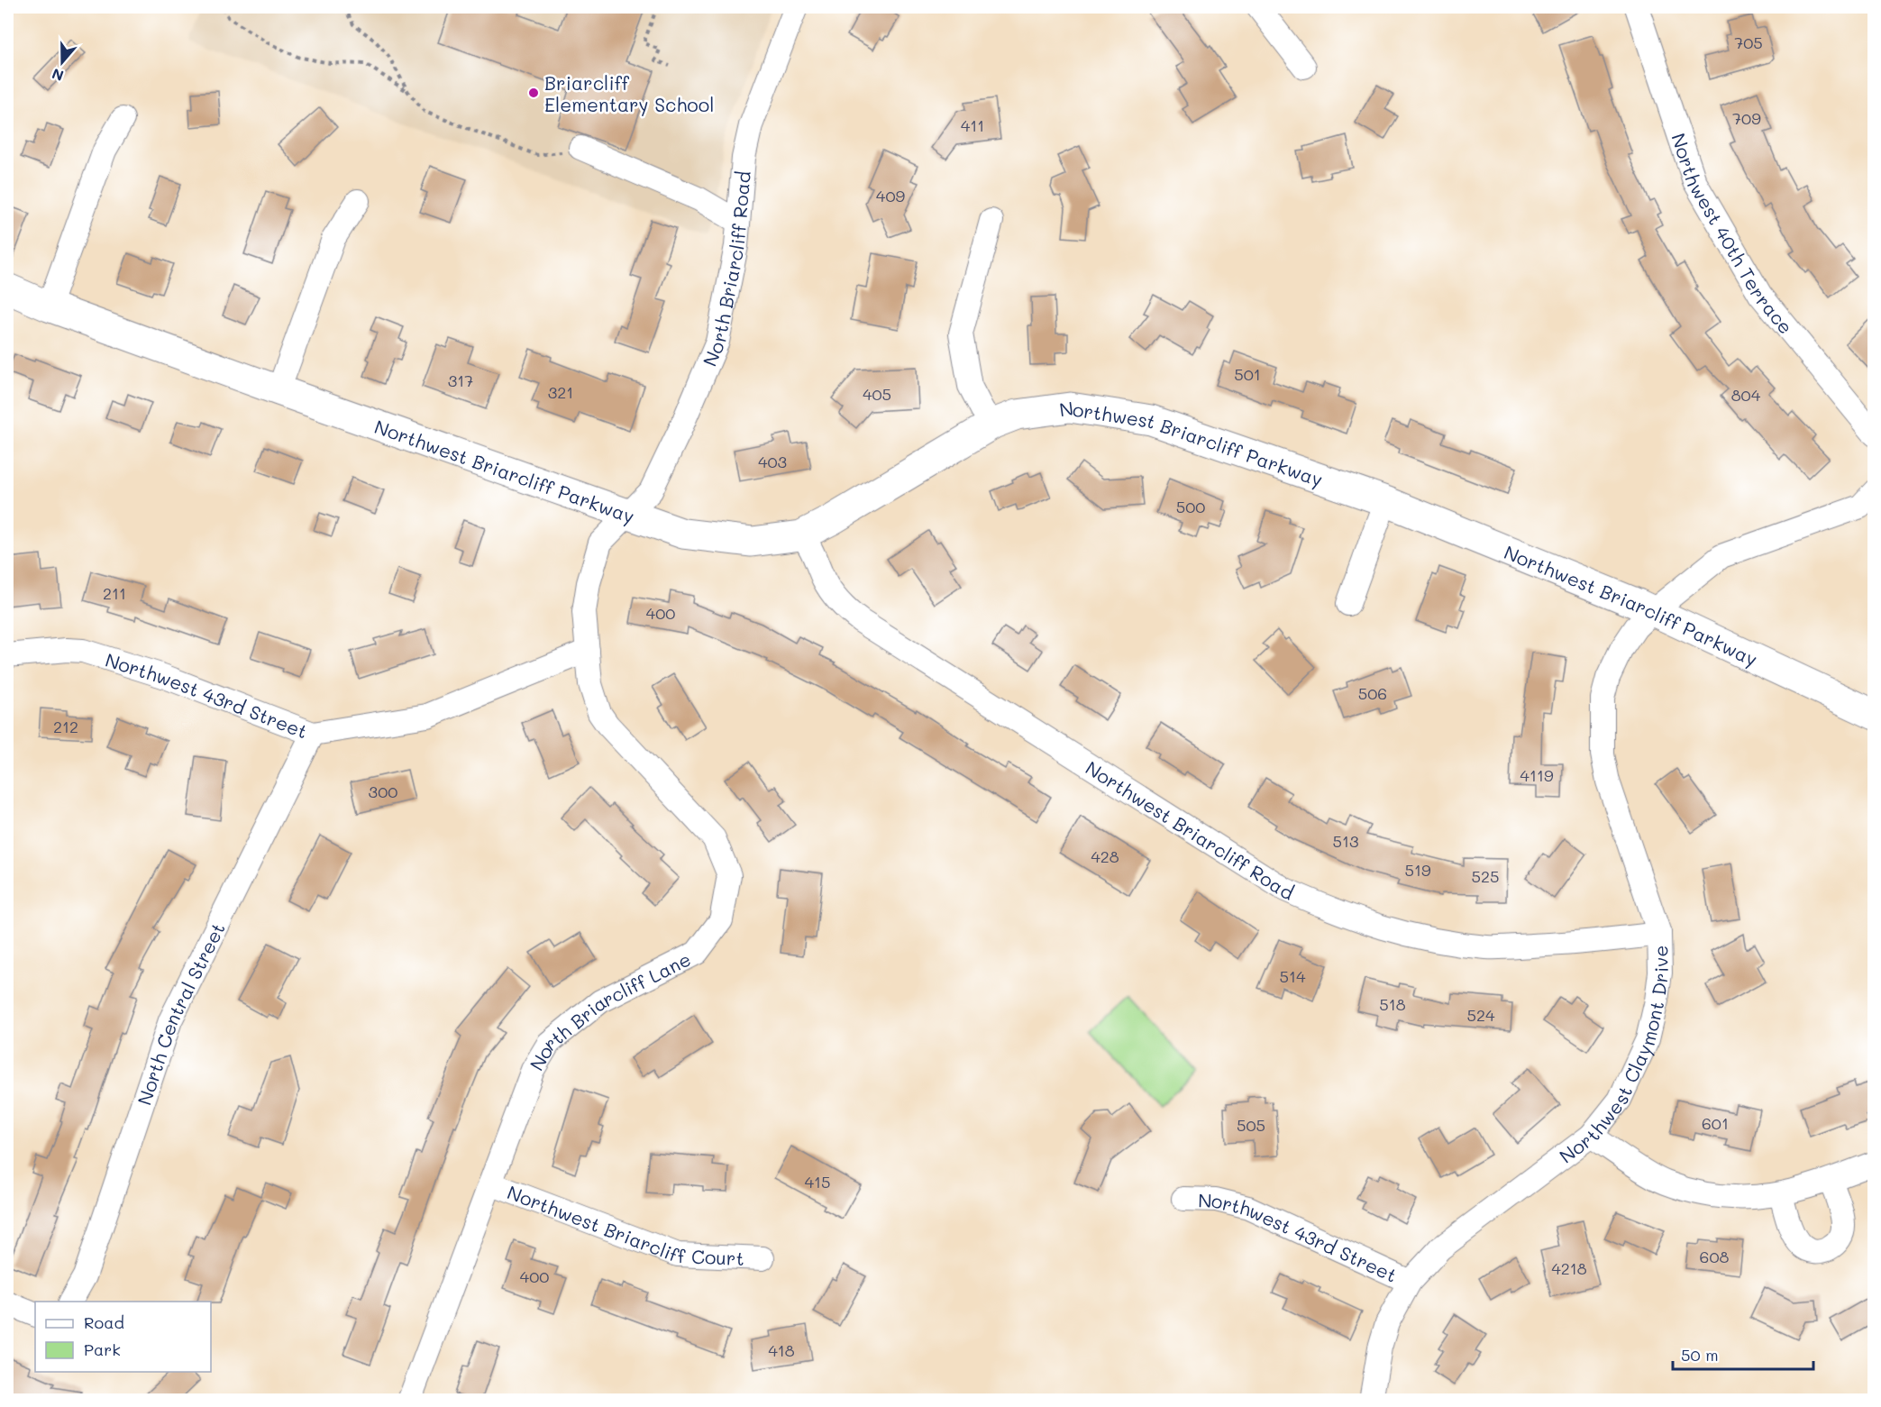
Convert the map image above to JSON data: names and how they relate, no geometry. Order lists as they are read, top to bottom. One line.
{"streets":{"main road":["Northwest Briarcliff Parkway"],"street":["Northwest 40th Terrace","North Briarcliff Road","Northwest 43rd Street","Northwest Briarcliff Road","North Central Street","North Briarcliff Lane","Northwest Claymont Drive","Northwest Briarcliff Court"]},"crossings":[["North Briarcliff Road","Northwest Briarcliff Parkway"],["North Briarcliff Road","North Briarcliff Lane"],["Northwest Briarcliff Parkway","Northwest Briarcliff Road"],["Northwest Briarcliff Parkway","North Briarcliff Lane"],["Northwest Briarcliff Parkway","Northwest Claymont Drive"],["Northwest 43rd Street","North Central Street"],["Northwest 43rd Street","North Briarcliff Lane"],["Northwest 43rd Street","Northwest Claymont Drive"],["Northwest Briarcliff Road","Northwest Claymont Drive"],["North Briarcliff Lane","Northwest Briarcliff Court"]],"places":["Briarcliff Elementary School"],"house_numbers":["705","709","411","409","501","317","321","405","804","403","500","211","400","506","212","4119","300","513","428","519","525","514","518","524","601","505","415","608","4218","400","418"],"legend":["Road","Park"],"scale_bar":"50 m","north":"bottom"}
